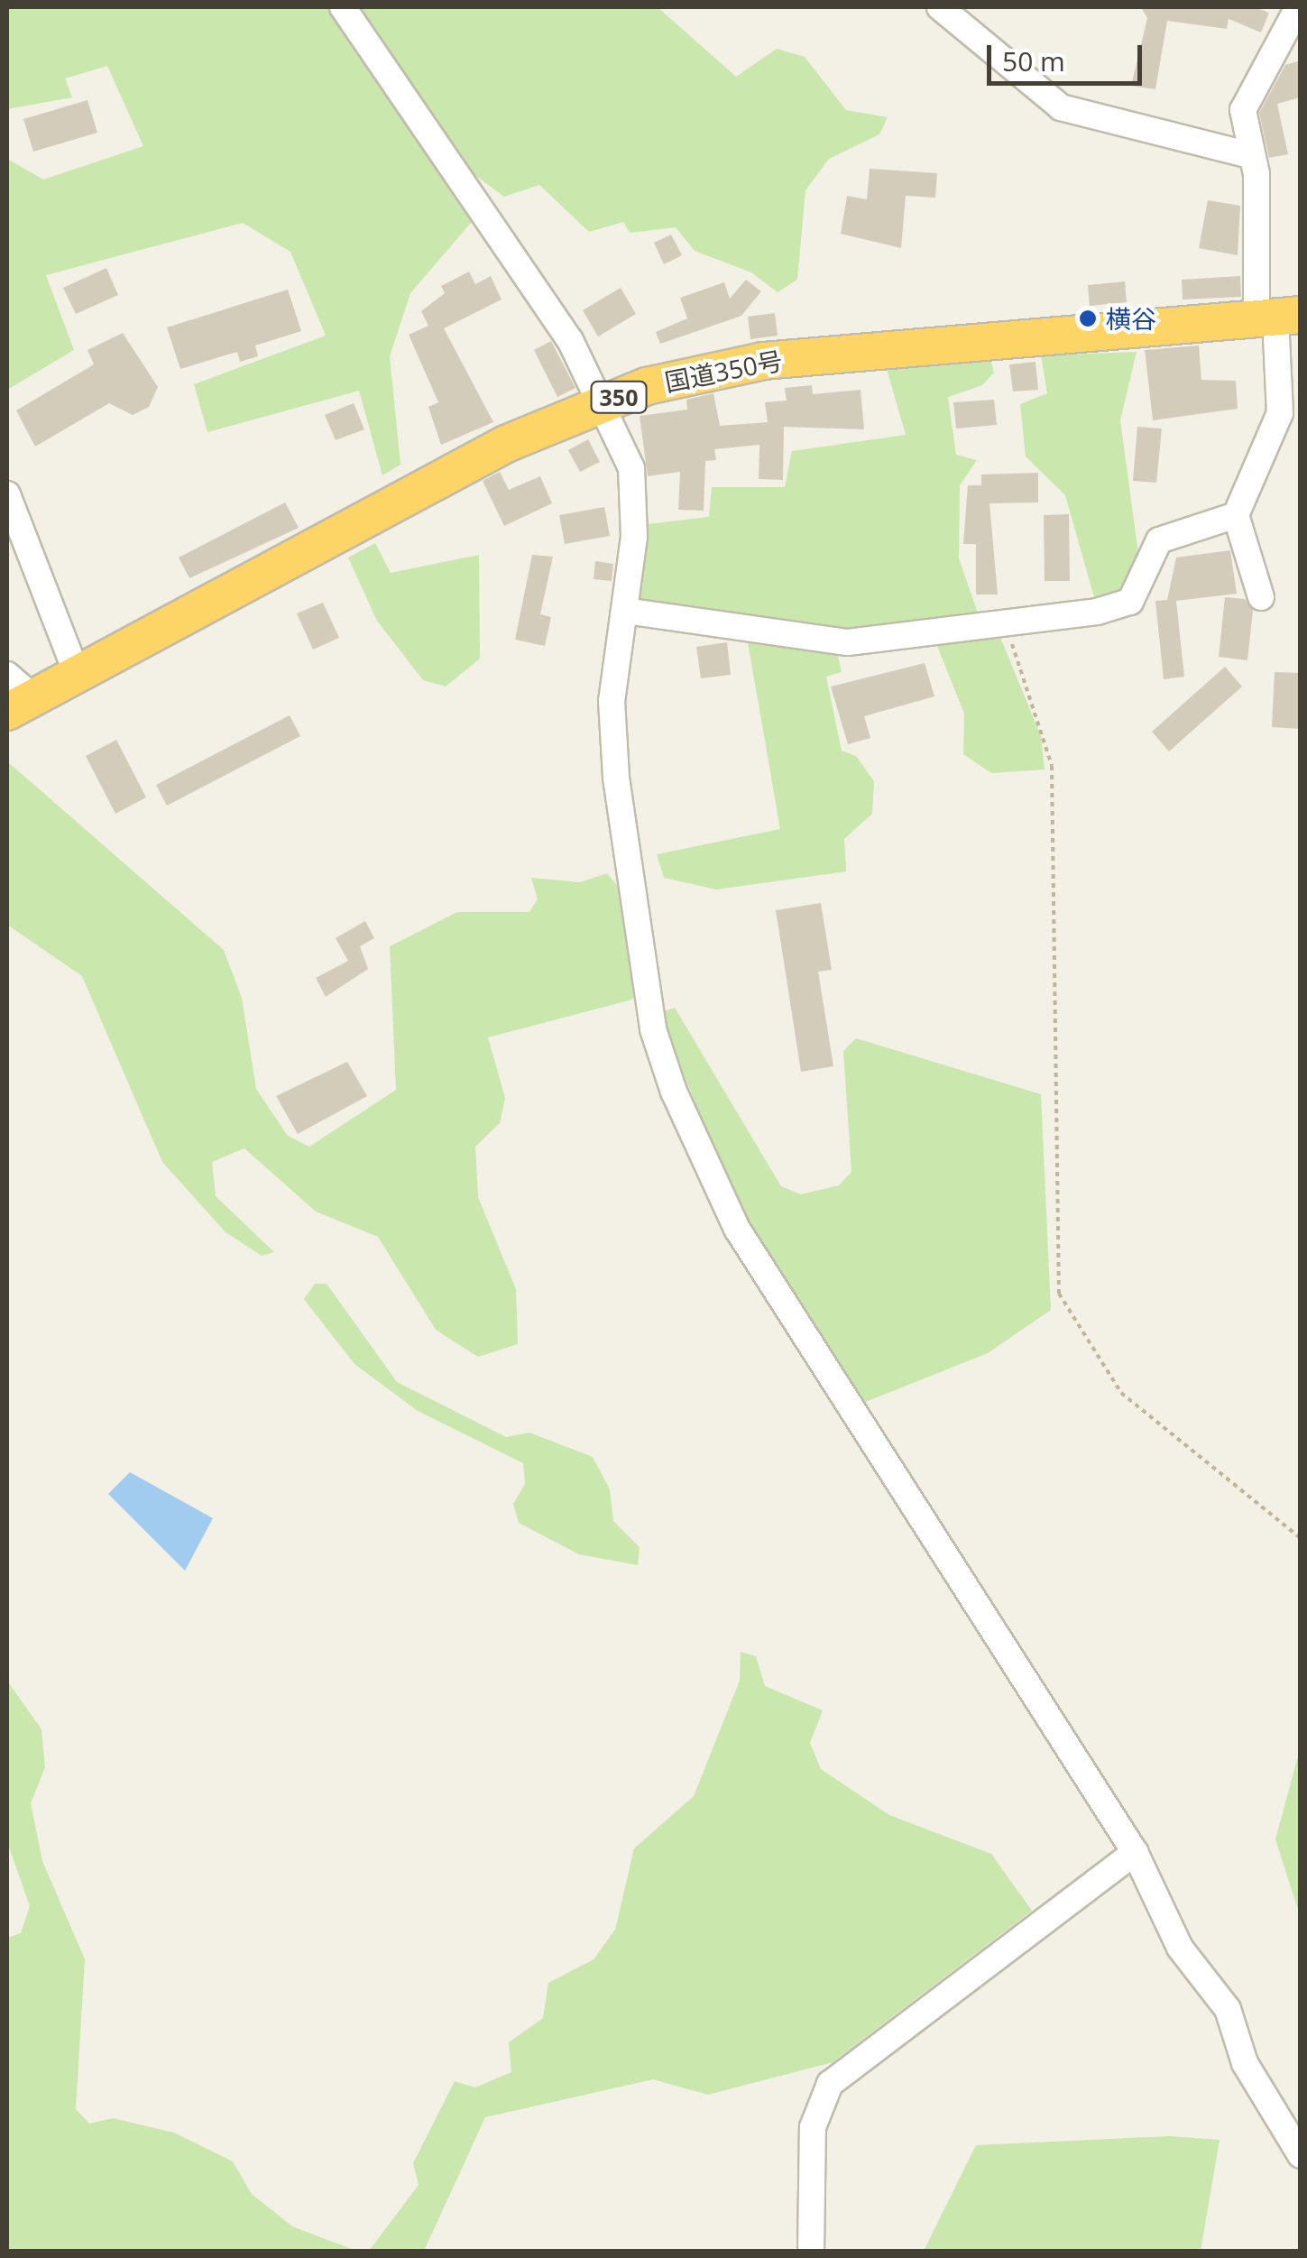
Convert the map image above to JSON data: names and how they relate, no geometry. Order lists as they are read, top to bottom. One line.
{"streets":{"highway":["国道350号","350"]},"places":["横谷"],"scale_bar":"50 m"}
